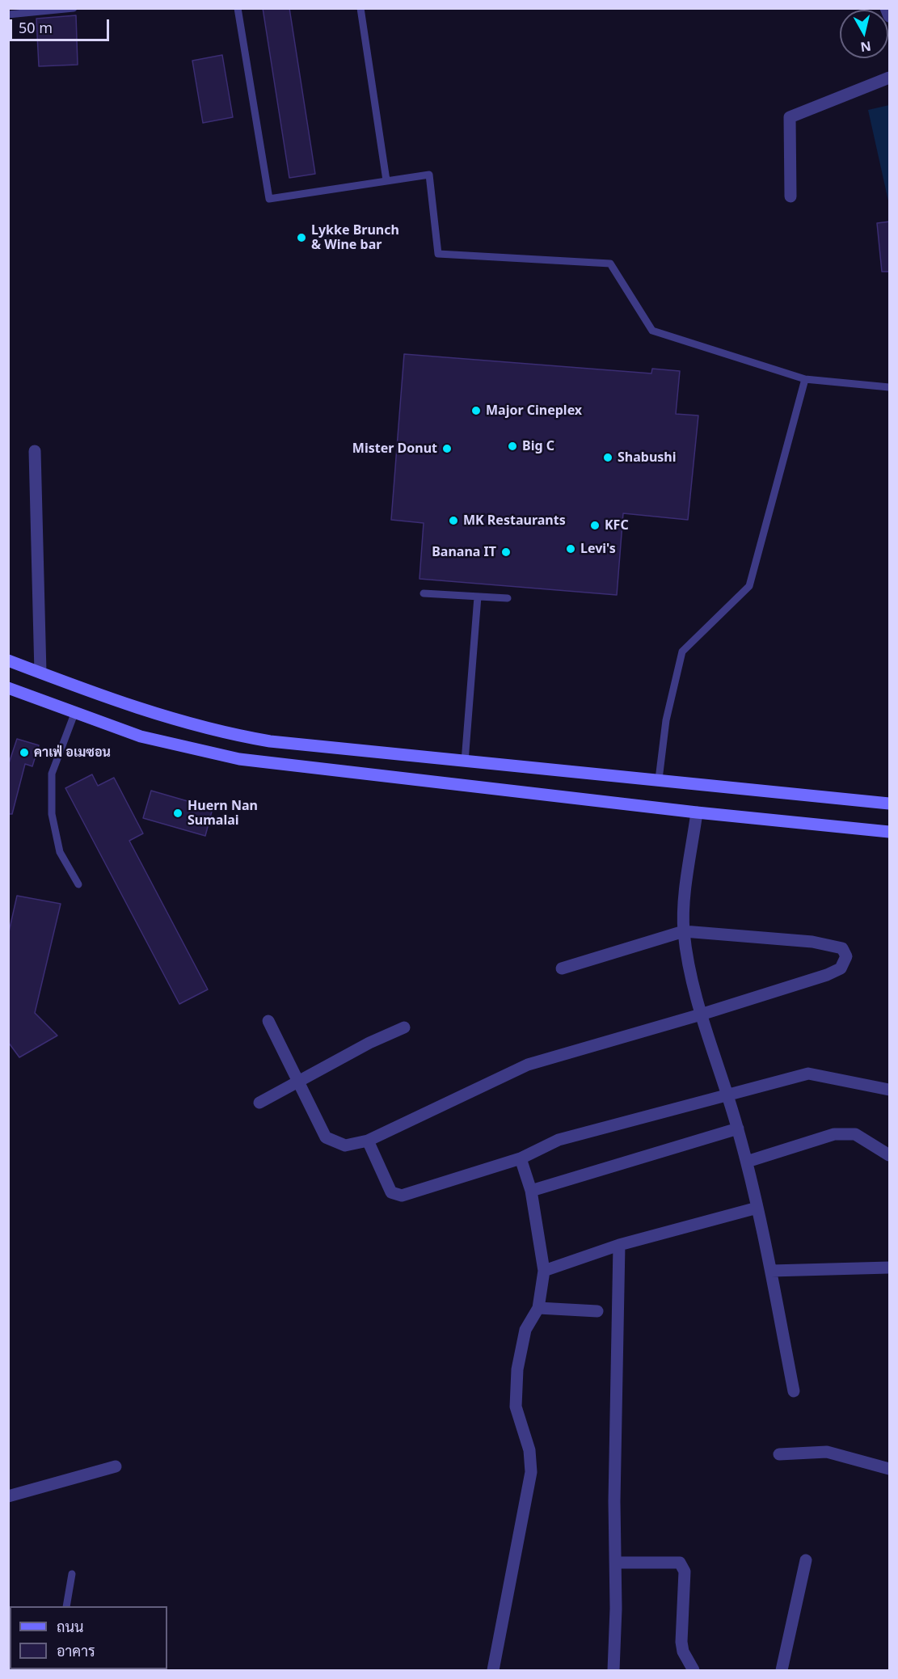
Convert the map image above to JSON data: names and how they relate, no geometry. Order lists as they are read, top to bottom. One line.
{"places":["Lykke Brunch & Wine bar","Major Cineplex","Big C","Mister Donut","Shabushi","MK Restaurants","KFC","Levi's","Banana IT","คาเฟ่ อเมซอน","Huern Nan Sumalai"],"legend":["ถนน","อาคาร"],"scale_bar":"50 m","north":"bottom"}
